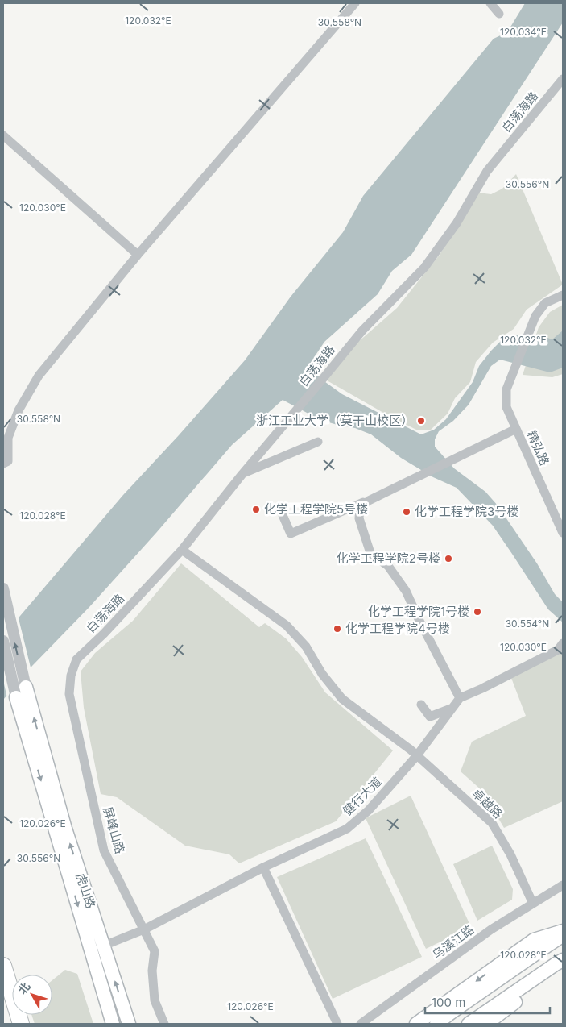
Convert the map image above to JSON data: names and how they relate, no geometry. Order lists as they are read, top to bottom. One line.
{"streets":{"main road":["虎山路"],"street":["白荡海路","精弘路","健行大道","卓越路","屏峰山路","乌溪江路"]},"crossings":[["白荡海路","卓越路"],["白荡海路","屏峰山路"],["健行大道","卓越路"],["健行大道","屏峰山路"],["健行大道","虎山路"],["卓越路","乌溪江路"]],"places":["浙江工业大学（莫干山校区）","化学工程学院5号楼","化学工程学院3号楼","化学工程学院2号楼","化学工程学院1号楼","化学工程学院4号楼"],"scale_bar":"100 m","north":"top left","coordinates":["120.032°E","30.558°N","120.034°E","30.556°N","120.030°E","120.028°E","30.554°N","120.026°E"]}
